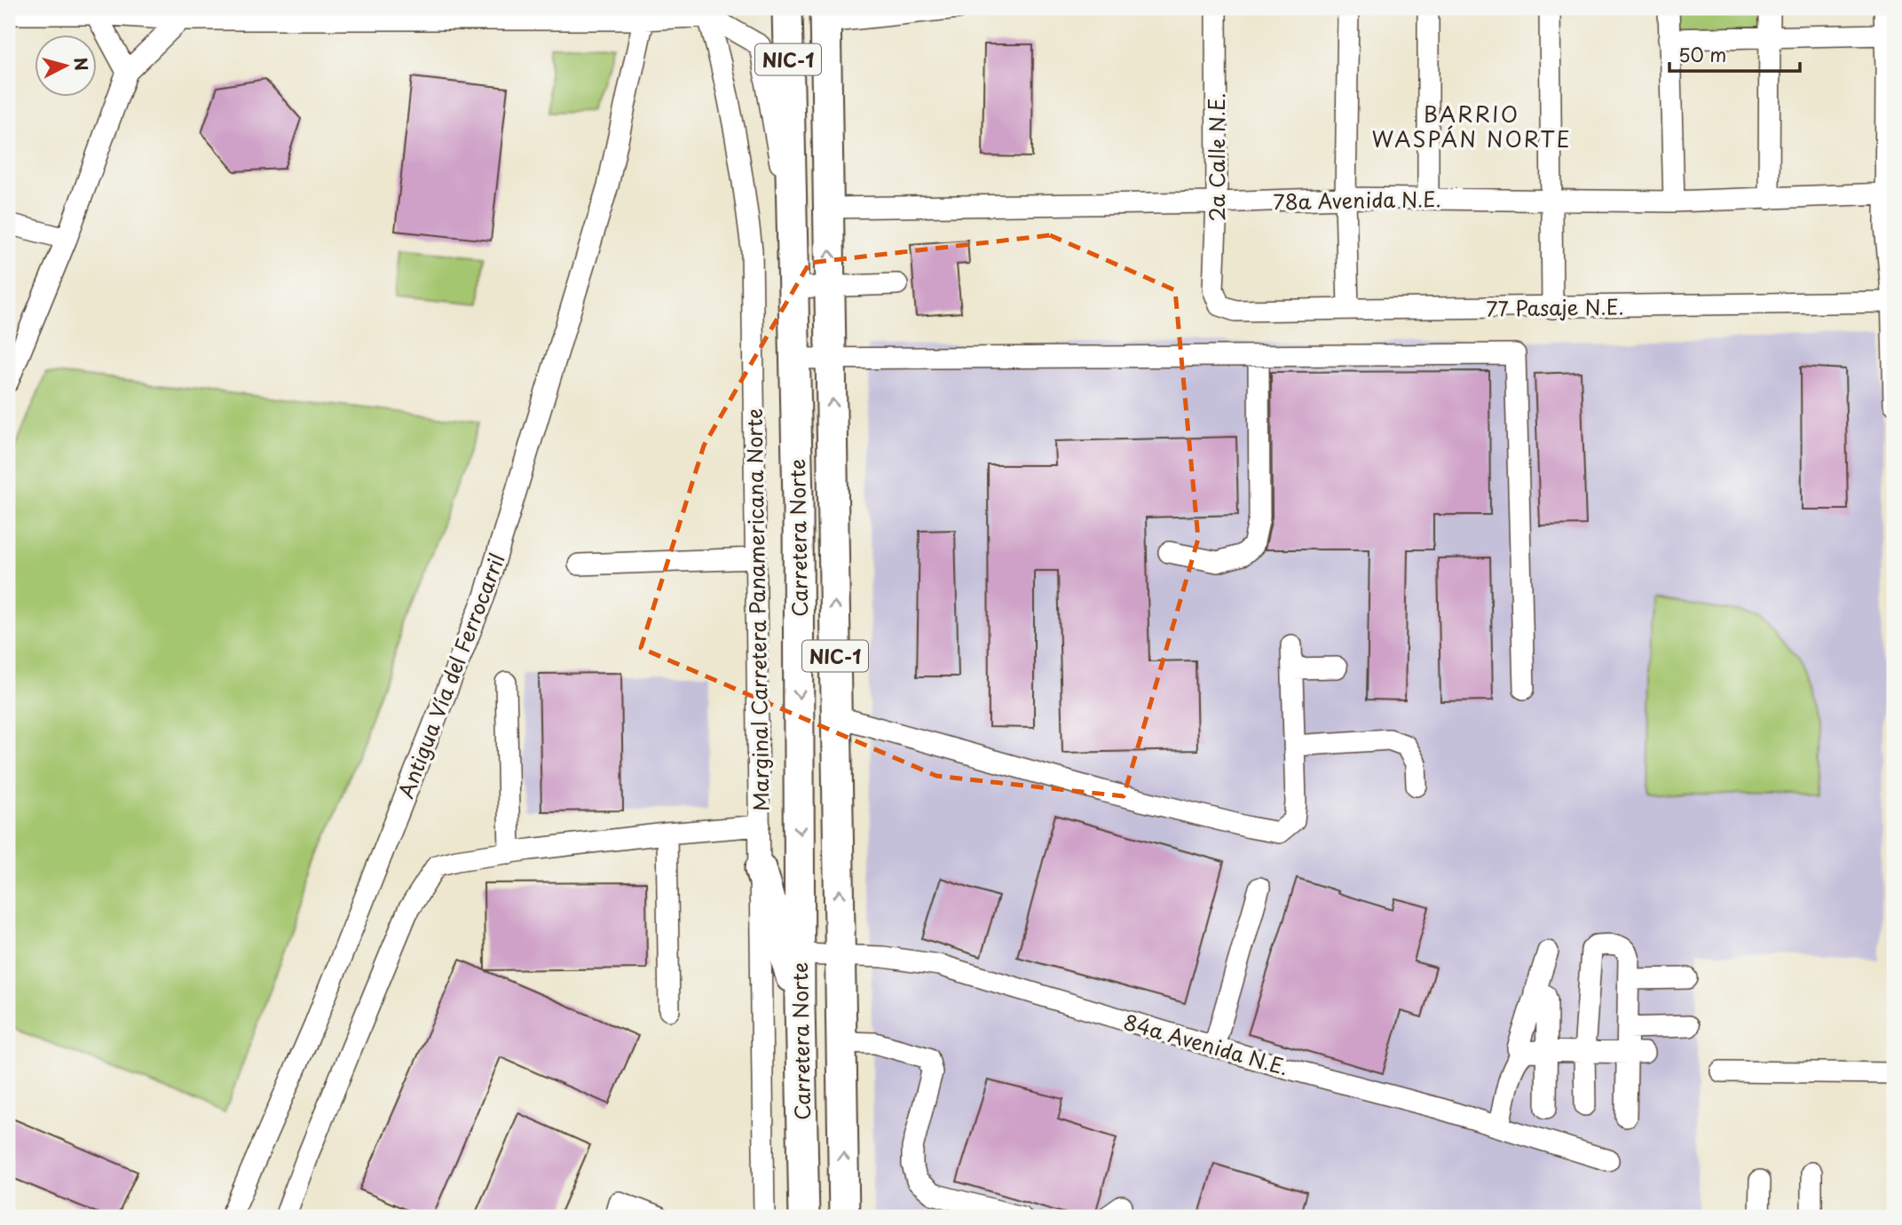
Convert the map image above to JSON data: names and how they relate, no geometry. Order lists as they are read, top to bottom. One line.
{"streets":{"highway":["NIC-1","Carretera Norte"],"street":["2a Calle N.E.","78a Avenida N.E.","77 Pasaje N.E.","Marginal Carretera Panamericana Norte","Antigua Vía del Ferrocarril","84a Avenida N.E."]},"crossings":[["2a Calle N.E.","78a Avenida N.E."],["2a Calle N.E.","77 Pasaje N.E."],["78a Avenida N.E.","Carretera Norte"],["Carretera Norte","84a Avenida N.E."]],"districts":["BARRIO WASPÁN NORTE"],"scale_bar":"50 m","north":"right"}
